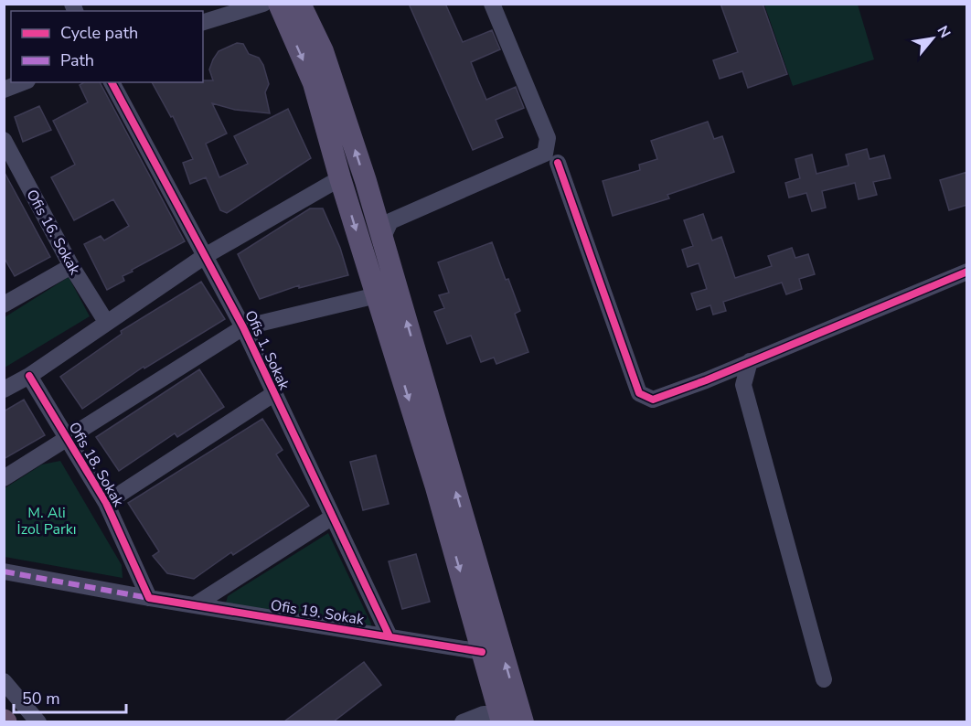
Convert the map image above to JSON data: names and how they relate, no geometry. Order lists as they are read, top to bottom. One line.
{"streets":{"street":["Ofis 16. Sokak","Ofis 1. Sokak","Ofis 18. Sokak","Ofis 19. Sokak"]},"crossings":[["Ofis 1. Sokak","Ofis 19. Sokak"],["Ofis 18. Sokak","Ofis 19. Sokak"]],"parks":["M. Ali İzol Parkı"],"legend":["Cycle path","Path"],"scale_bar":"50 m","north":"top right"}
